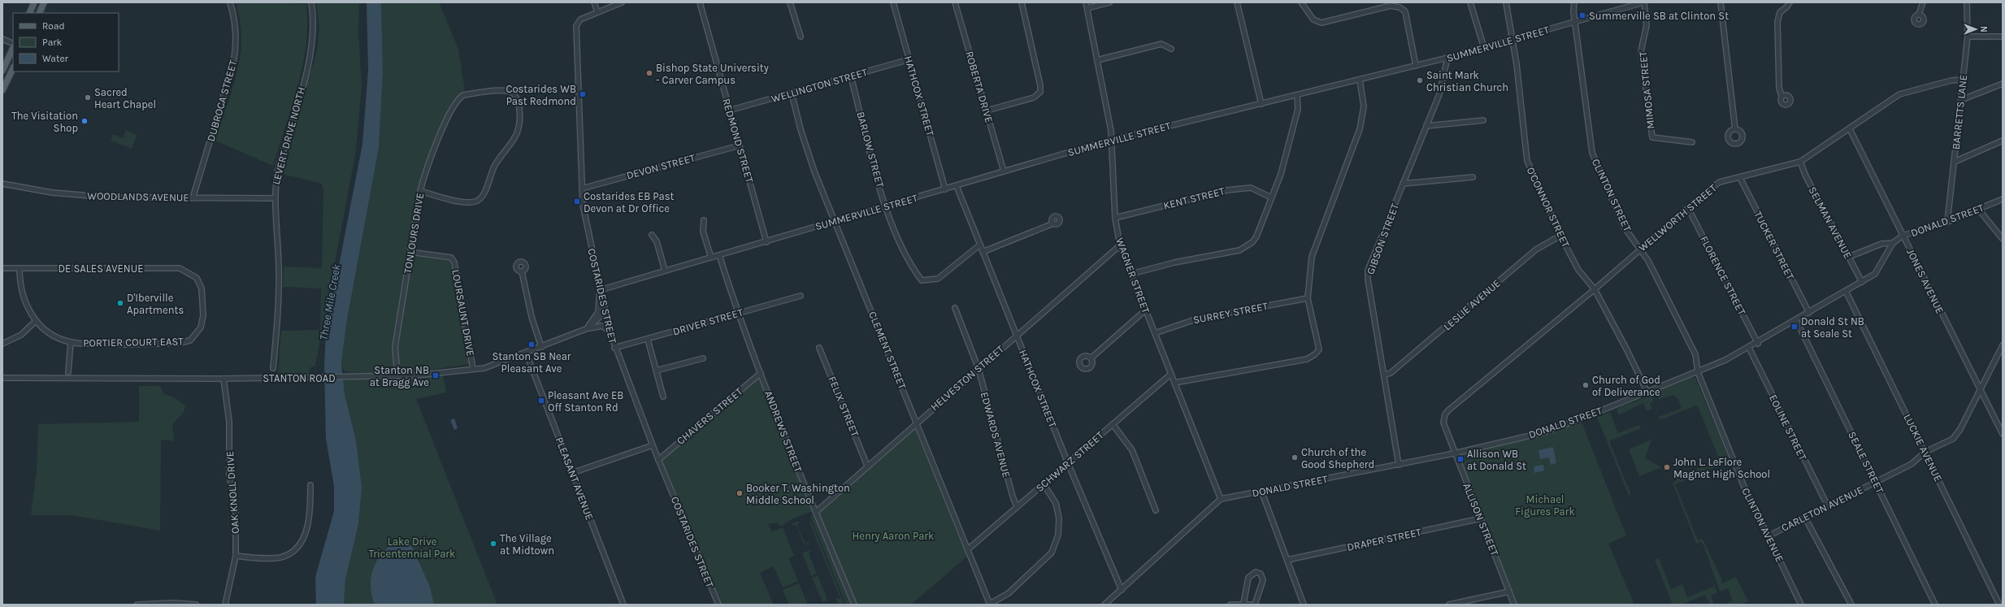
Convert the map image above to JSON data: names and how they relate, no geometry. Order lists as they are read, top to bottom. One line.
{"streets":{"street":["SUMMERVILLE STREET","WELLINGTON STREET","ROBERTA DRIVE","MIMOSA STREET","HATHCOX STREET","DUBROCA STREET","BARRETTS LANE","LEVERT DRIVE NORTH","REDMOND STREET","BARLOW STREET","DEVON STREET","CLINTON STREET","WOODLANDS AVENUE","KENT STREET","O'CONNOR STREET","WELLWORTH STREET","DONALD STREET","SELMAN AVENUE","TONLOURS DRIVE","GIBSON STREET","TUCKER STREET","DE SALES AVENUE","WAGNER STREET","FLORENCE STREET","JONES AVENUE","COSTARIDES STREET","LESLIE AVENUE","LOURSAUNT DRIVE","SURREY STREET","DRIVER STREET","PORTIER COURT EAST","CLEMENT STREET","STANTON ROAD","HELVESTON STREET","FELIX STREET","CHAVERS STREET","EOLINE STREET","ANDREWS STREET","EDWARDS AVENUE","LUCKIE AVENUE","SCHWARZ STREET","SEALE STREET","PLEASANT AVENUE","OAK KNOLL DRIVE","CARLETON AVENUE","ALLISON STREET","CLINTON AVENUE","DRAPER STREET"]},"crossings":[["SUMMERVILLE STREET","ROBERTA DRIVE"],["SUMMERVILLE STREET","MIMOSA STREET"],["SUMMERVILLE STREET","HATHCOX STREET"],["SUMMERVILLE STREET","REDMOND STREET"],["SUMMERVILLE STREET","BARLOW STREET"],["SUMMERVILLE STREET","CLINTON STREET"],["SUMMERVILLE STREET","O'CONNOR STREET"],["SUMMERVILLE STREET","GIBSON STREET"],["SUMMERVILLE STREET","WAGNER STREET"],["SUMMERVILLE STREET","COSTARIDES STREET"],["SUMMERVILLE STREET","CLEMENT STREET"],["SUMMERVILLE STREET","ANDREWS STREET"],["WELLINGTON STREET","HATHCOX STREET"],["WELLINGTON STREET","REDMOND STREET"],["WELLINGTON STREET","BARLOW STREET"],["WELLINGTON STREET","CLEMENT STREET"],["HATHCOX STREET","BARLOW STREET"],["HATHCOX STREET","HELVESTON STREET"],["HATHCOX STREET","SCHWARZ STREET"],["DUBROCA STREET","WOODLANDS AVENUE"],["BARRETTS LANE","WELLWORTH STREET"],["BARRETTS LANE","DONALD STREET"],["LEVERT DRIVE NORTH","WOODLANDS AVENUE"],["REDMOND STREET","DEVON STREET"],["DEVON STREET","COSTARIDES STREET"],["CLINTON STREET","WELLWORTH STREET"],["CLINTON STREET","DONALD STREET"],["CLINTON STREET","CLINTON AVENUE"],["KENT STREET","WAGNER STREET"],["O'CONNOR STREET","WELLWORTH STREET"],["O'CONNOR STREET","DONALD STREET"],["O'CONNOR STREET","LESLIE AVENUE"],["WELLWORTH STREET","SELMAN AVENUE"],["WELLWORTH STREET","TUCKER STREET"],["WELLWORTH STREET","FLORENCE STREET"],["WELLWORTH STREET","JONES AVENUE"],["WELLWORTH STREET","ALLISON STREET"],["DONALD STREET","SELMAN AVENUE"],["DONALD STREET","GIBSON STREET"],["DONALD STREET","WAGNER STREET"],["DONALD STREET","FLORENCE STREET"],["DONALD STREET","JONES AVENUE"],["DONALD STREET","EOLINE STREET"],["DONALD STREET","LUCKIE AVENUE"],["DONALD STREET","ALLISON STREET"],["DONALD STREET","CLINTON AVENUE"],["TONLOURS DRIVE","LOURSAUNT DRIVE"],["TONLOURS DRIVE","STANTON ROAD"],["GIBSON STREET","LESLIE AVENUE"],["DE SALES AVENUE","PORTIER COURT EAST"],["WAGNER STREET","SURREY STREET"],["WAGNER STREET","HELVESTON STREET"],["WAGNER STREET","SCHWARZ STREET"],["JONES AVENUE","CARLETON AVENUE"],["COSTARIDES STREET","DRIVER STREET"],["COSTARIDES STREET","STANTON ROAD"],["COSTARIDES STREET","CHAVERS STREET"],["LOURSAUNT DRIVE","STANTON ROAD"],["DRIVER STREET","ANDREWS STREET"],["CLEMENT STREET","HELVESTON STREET"],["CLEMENT STREET","SCHWARZ STREET"],["STANTON ROAD","PLEASANT AVENUE"],["STANTON ROAD","OAK KNOLL DRIVE"],["HELVESTON STREET","FELIX STREET"],["HELVESTON STREET","ANDREWS STREET"],["HELVESTON STREET","EDWARDS AVENUE"],["CHAVERS STREET","ANDREWS STREET"],["EOLINE STREET","CARLETON AVENUE"],["EDWARDS AVENUE","SCHWARZ STREET"],["LUCKIE AVENUE","CARLETON AVENUE"],["SEALE STREET","CARLETON AVENUE"],["CARLETON AVENUE","CLINTON AVENUE"],["ALLISON STREET","DRAPER STREET"]],"water":["Three Mile Creek"],"parks":["Michael Figures Park","Henry Aaron Park","Lake Drive Tricentennial Park"],"places":{"transit":["Summerville SB at Clinton St","Costarides WB Past Redmond","Costarides EB Past Devon at Dr Office","Donald St NB at Seale St","Stanton SB Near Pleasant Ave","Stanton NB at Bragg Ave","Pleasant Ave EB Off Stanton Rd","Allison WB at Donald St"],"other":["Bishop State University - Carver Campus","Saint Mark Christian Church","Sacred Heart Chapel","The Visitation Shop","D'Iberville Apartments","Church of God of Deliverance","Church of the Good Shepherd","John L. LeFlore Magnet High School","Booker T. Washington Middle School","The Village at Midtown"]},"legend":["Road","Park","Water"],"north":"right"}
